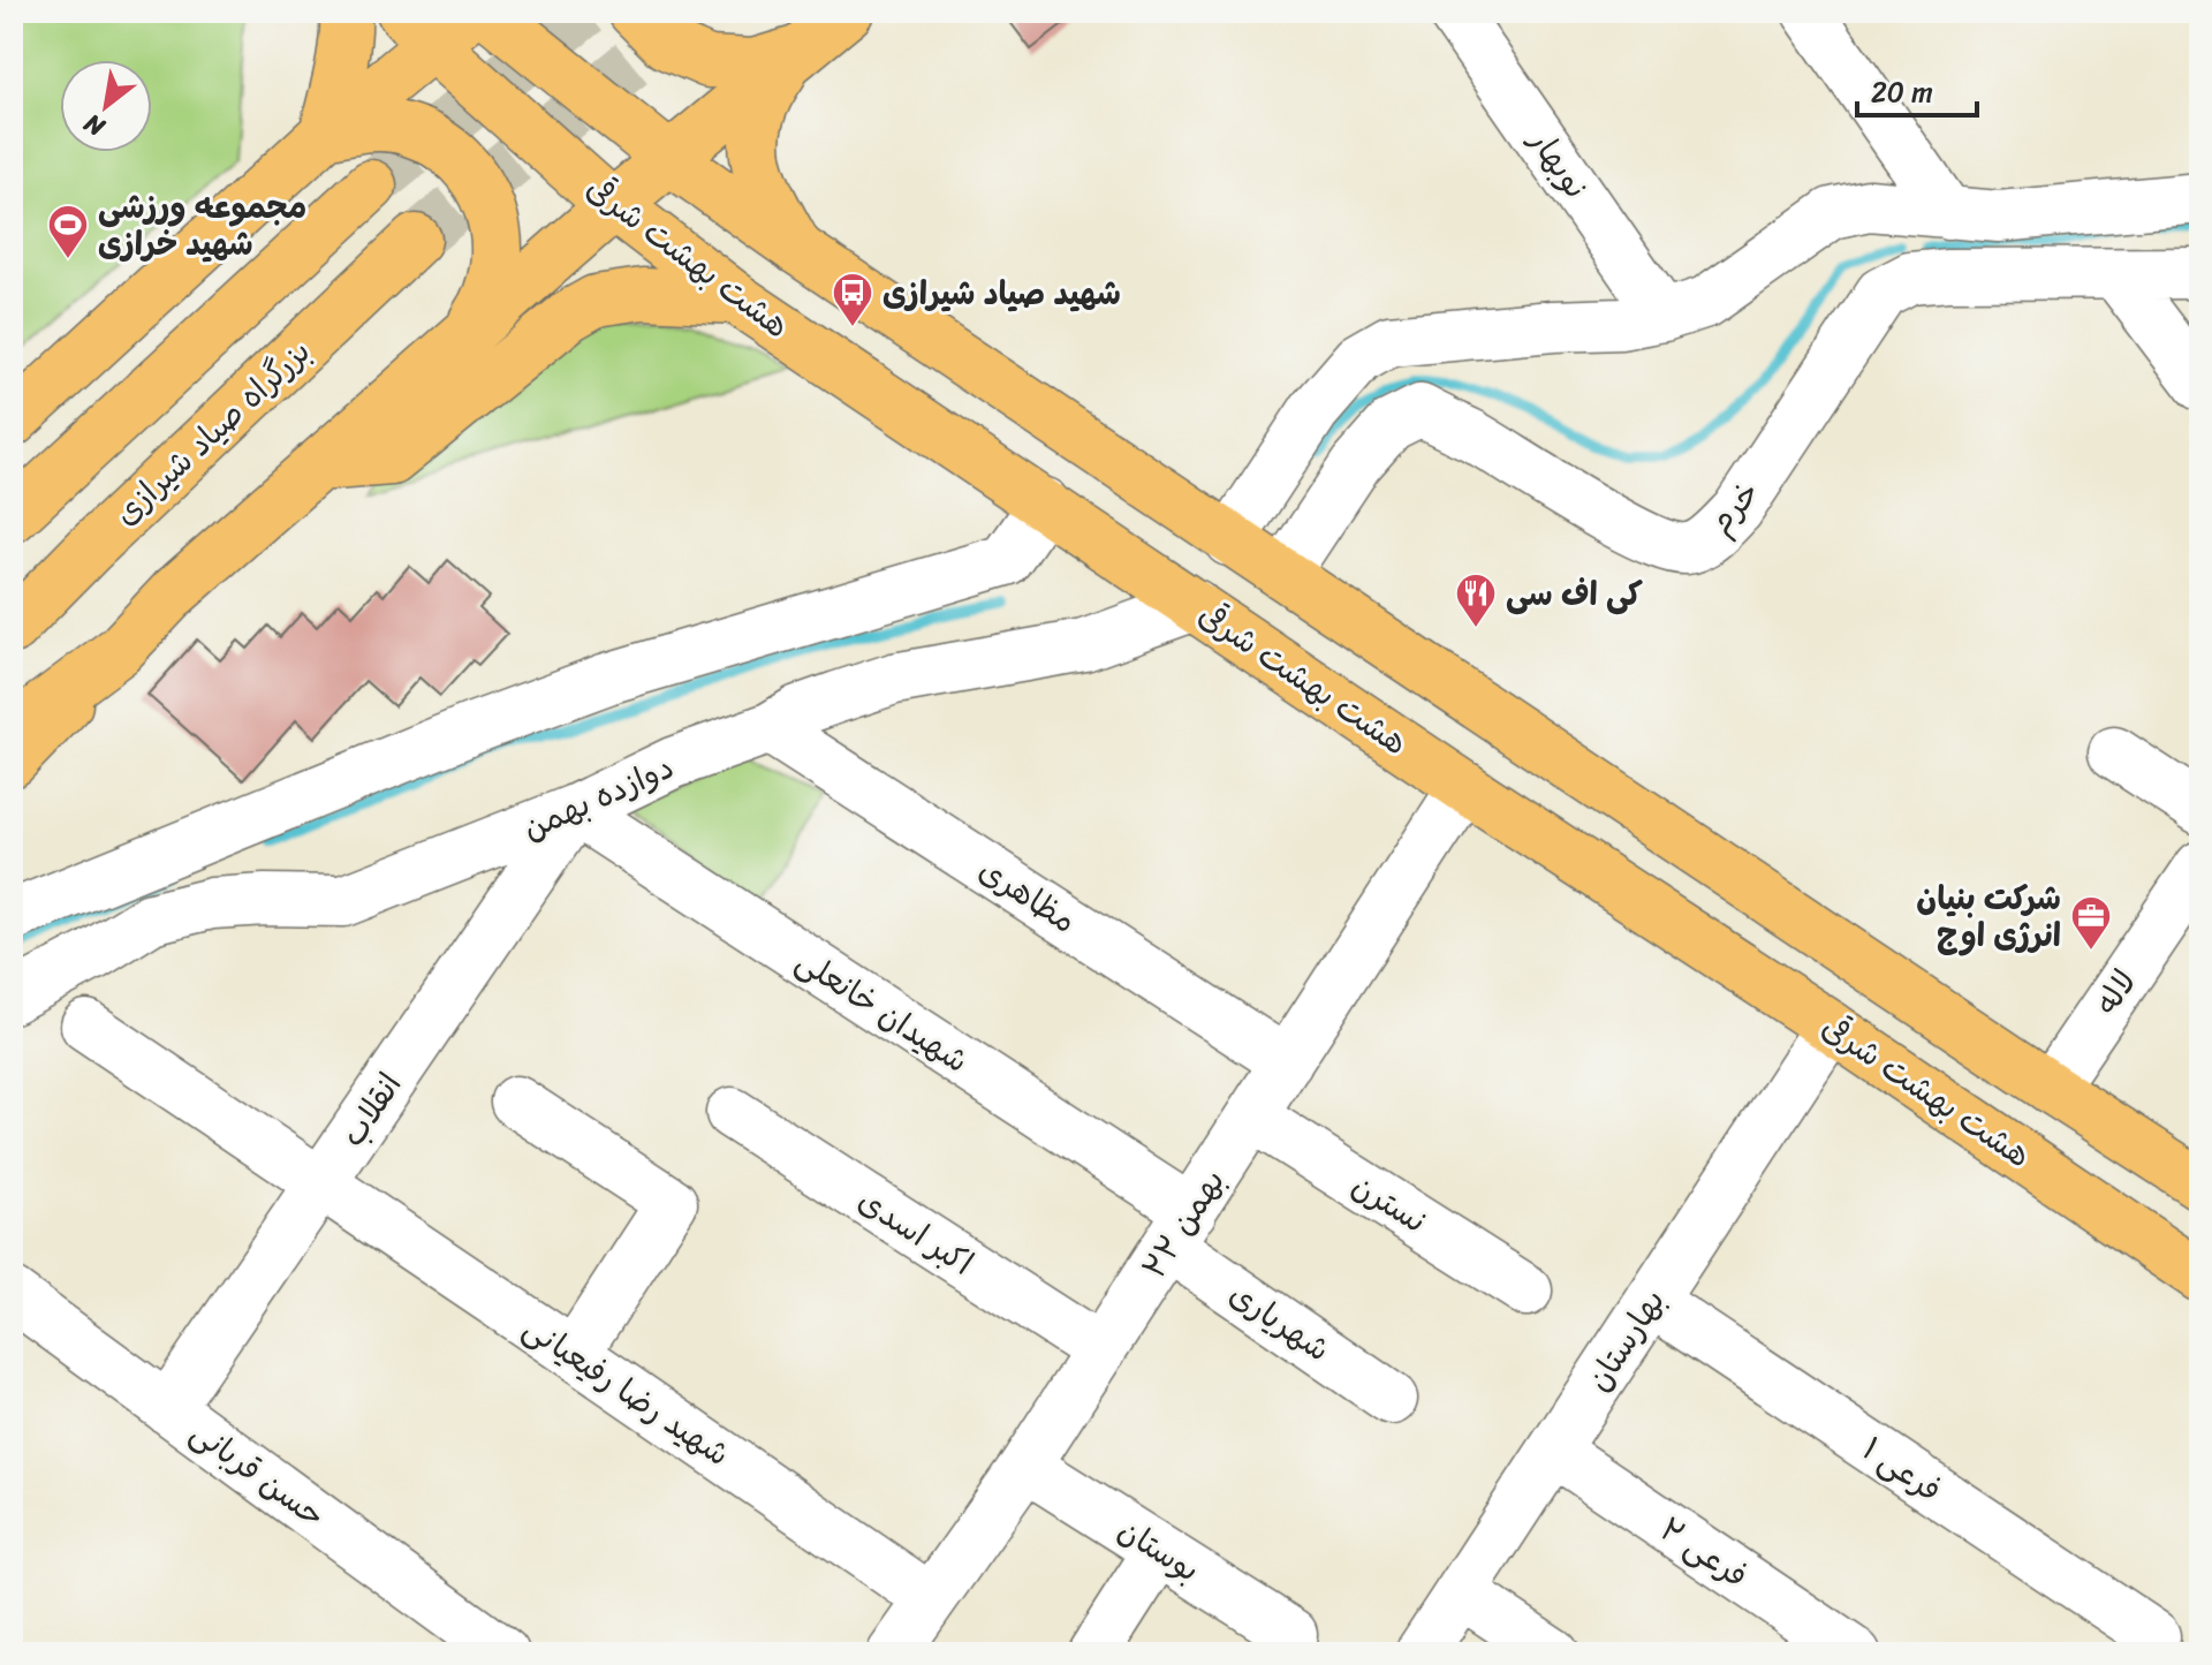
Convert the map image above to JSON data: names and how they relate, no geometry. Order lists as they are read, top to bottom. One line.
{"streets":{"main road":["هشت بهشت شرقی","بزرگراه صیاد شیرازی"],"street":["نوبهار","خرم","دوازده بهمن","مظاهری","لاله","شهیدان خانعلی","انقلاب","نسترن","۲۲ بهمن","اکبر اسدی","شهریاری","بهارستان","شهید رضا رفیعیانی","فرعی ۱","حسن قربانی","بوستان","فرعی ۲"]},"crossings":[["هشت بهشت شرقی","خرم"],["هشت بهشت شرقی","دوازده بهمن"],["هشت بهشت شرقی","لاله"],["هشت بهشت شرقی","۲۲ بهمن"],["هشت بهشت شرقی","بهارستان"],["دوازده بهمن","مظاهری"],["دوازده بهمن","شهیدان خانعلی"],["دوازده بهمن","انقلاب"],["مظاهری","۲۲ بهمن"],["شهیدان خانعلی","انقلاب"],["شهیدان خانعلی","۲۲ بهمن"],["شهیدان خانعلی","شهریاری"],["انقلاب","شهید رضا رفیعیانی"],["انقلاب","حسن قربانی"],["نسترن","۲۲ بهمن"],["۲۲ بهمن","اکبر اسدی"],["۲۲ بهمن","شهریاری"],["۲۲ بهمن","شهید رضا رفیعیانی"],["۲۲ بهمن","بوستان"],["بهارستان","فرعی ۱"],["بهارستان","فرعی ۲"]],"places":{"sports":["مجموعه ورزشی شهید خرازی"],"bus stop":["شهید صیاد شیرازی"],"restaurant":["کی اف سی"],"office":["شرکت بنیان انرژی اوج"]},"scale_bar":"20 m","north":"bottom left"}
